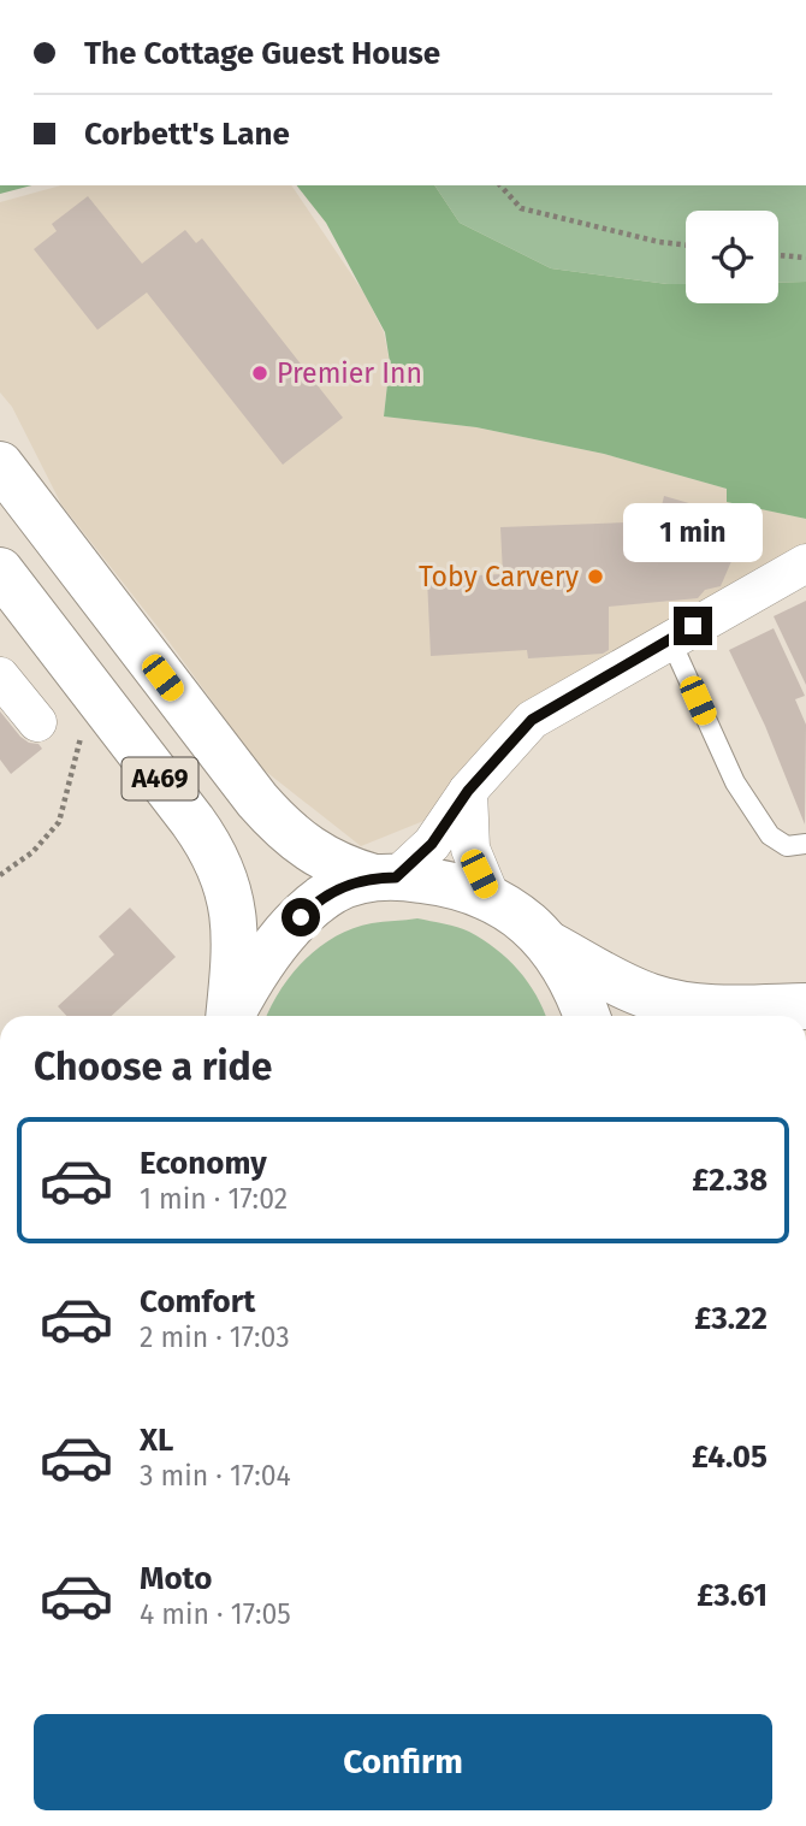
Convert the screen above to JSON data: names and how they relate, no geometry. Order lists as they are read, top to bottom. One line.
{"streets":{"main road":["A469"]},"places":["Premier Inn","Toby Carvery"],"page":{"banner":["The Cottage Guest House","Corbett's Lane"],"bubble":"1 min","heading":"Choose a ride","list":[{"name":"Economy","note":"1 min · 17:02","value":"£2.38"},{"name":"Comfort","note":"2 min · 17:03","value":"£3.22"},{"name":"XL","note":"3 min · 17:04","value":"£4.05"},{"name":"Moto","note":"4 min · 17:05","value":"£3.61"}],"buttons":"Confirm"}}
